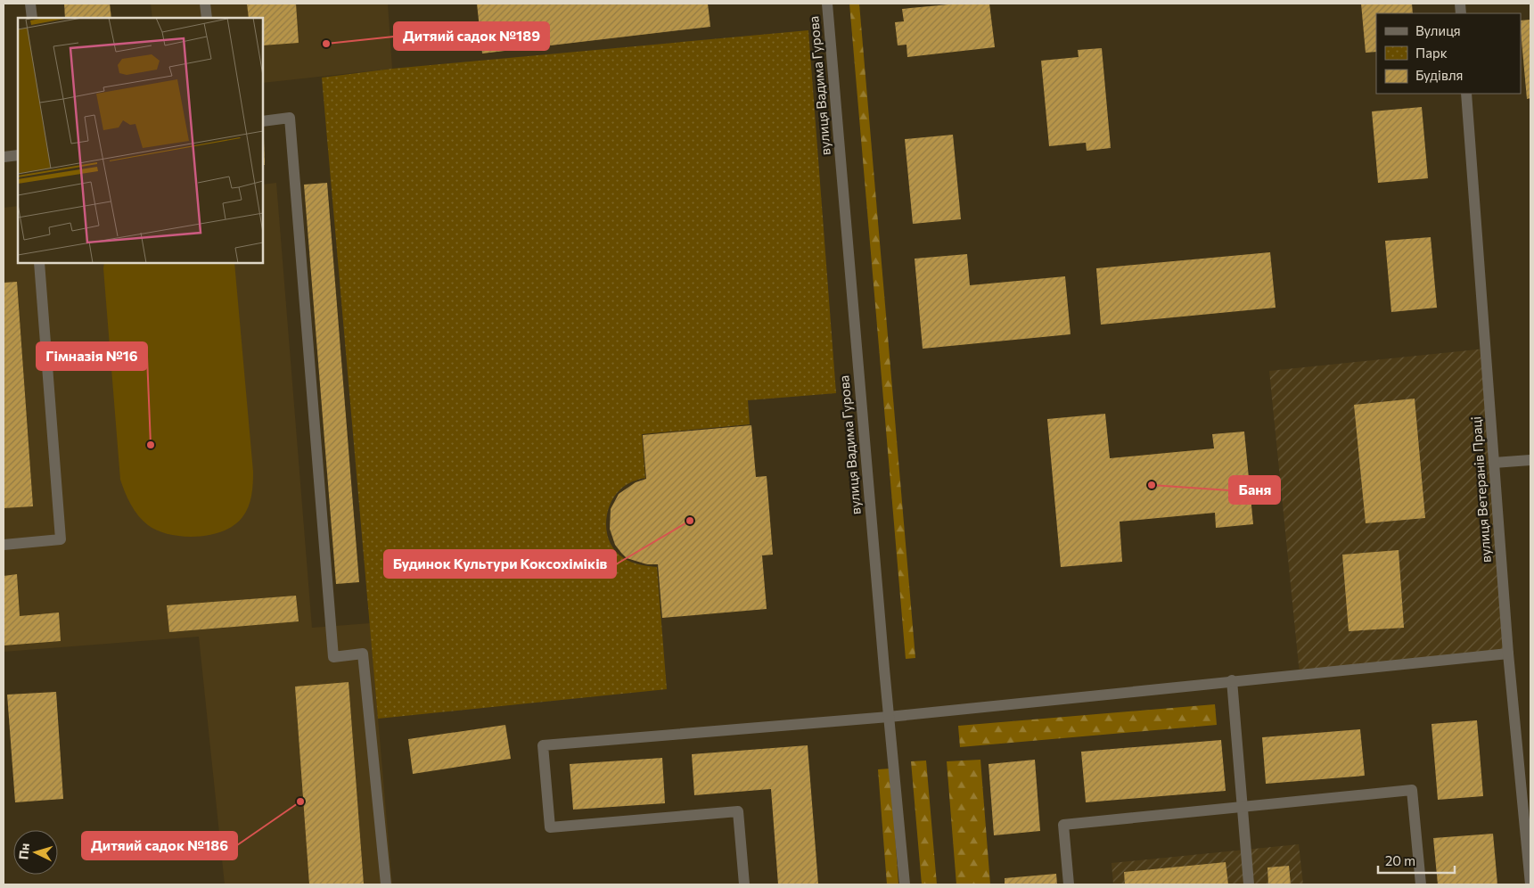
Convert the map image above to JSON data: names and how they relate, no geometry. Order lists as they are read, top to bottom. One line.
{"streets":{"street":["вулиця Вадима Гурова","вулиця Ветеранів Праці"]},"places":["Дитяий садок №189","Гімназія №16","Баня","Будинок Культури Коксохіміків","Дитяий садок №186"],"legend":["Вулиця","Парк","Будівля"],"scale_bar":"20 m","north":"left"}
